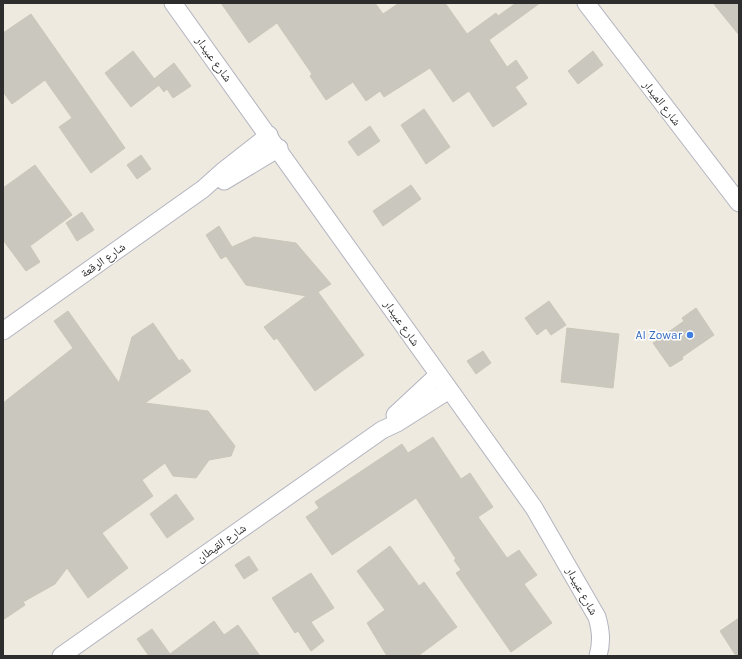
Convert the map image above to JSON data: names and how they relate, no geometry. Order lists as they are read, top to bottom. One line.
{"streets":{"street":["شارع عبيدار","شارع الميدار","شارع الرقعة","شارع القيطان"]},"crossings":[["شارع عبيدار","شارع الرقعة"],["شارع عبيدار","شارع القيطان"]],"places":["Al Zowar"]}
